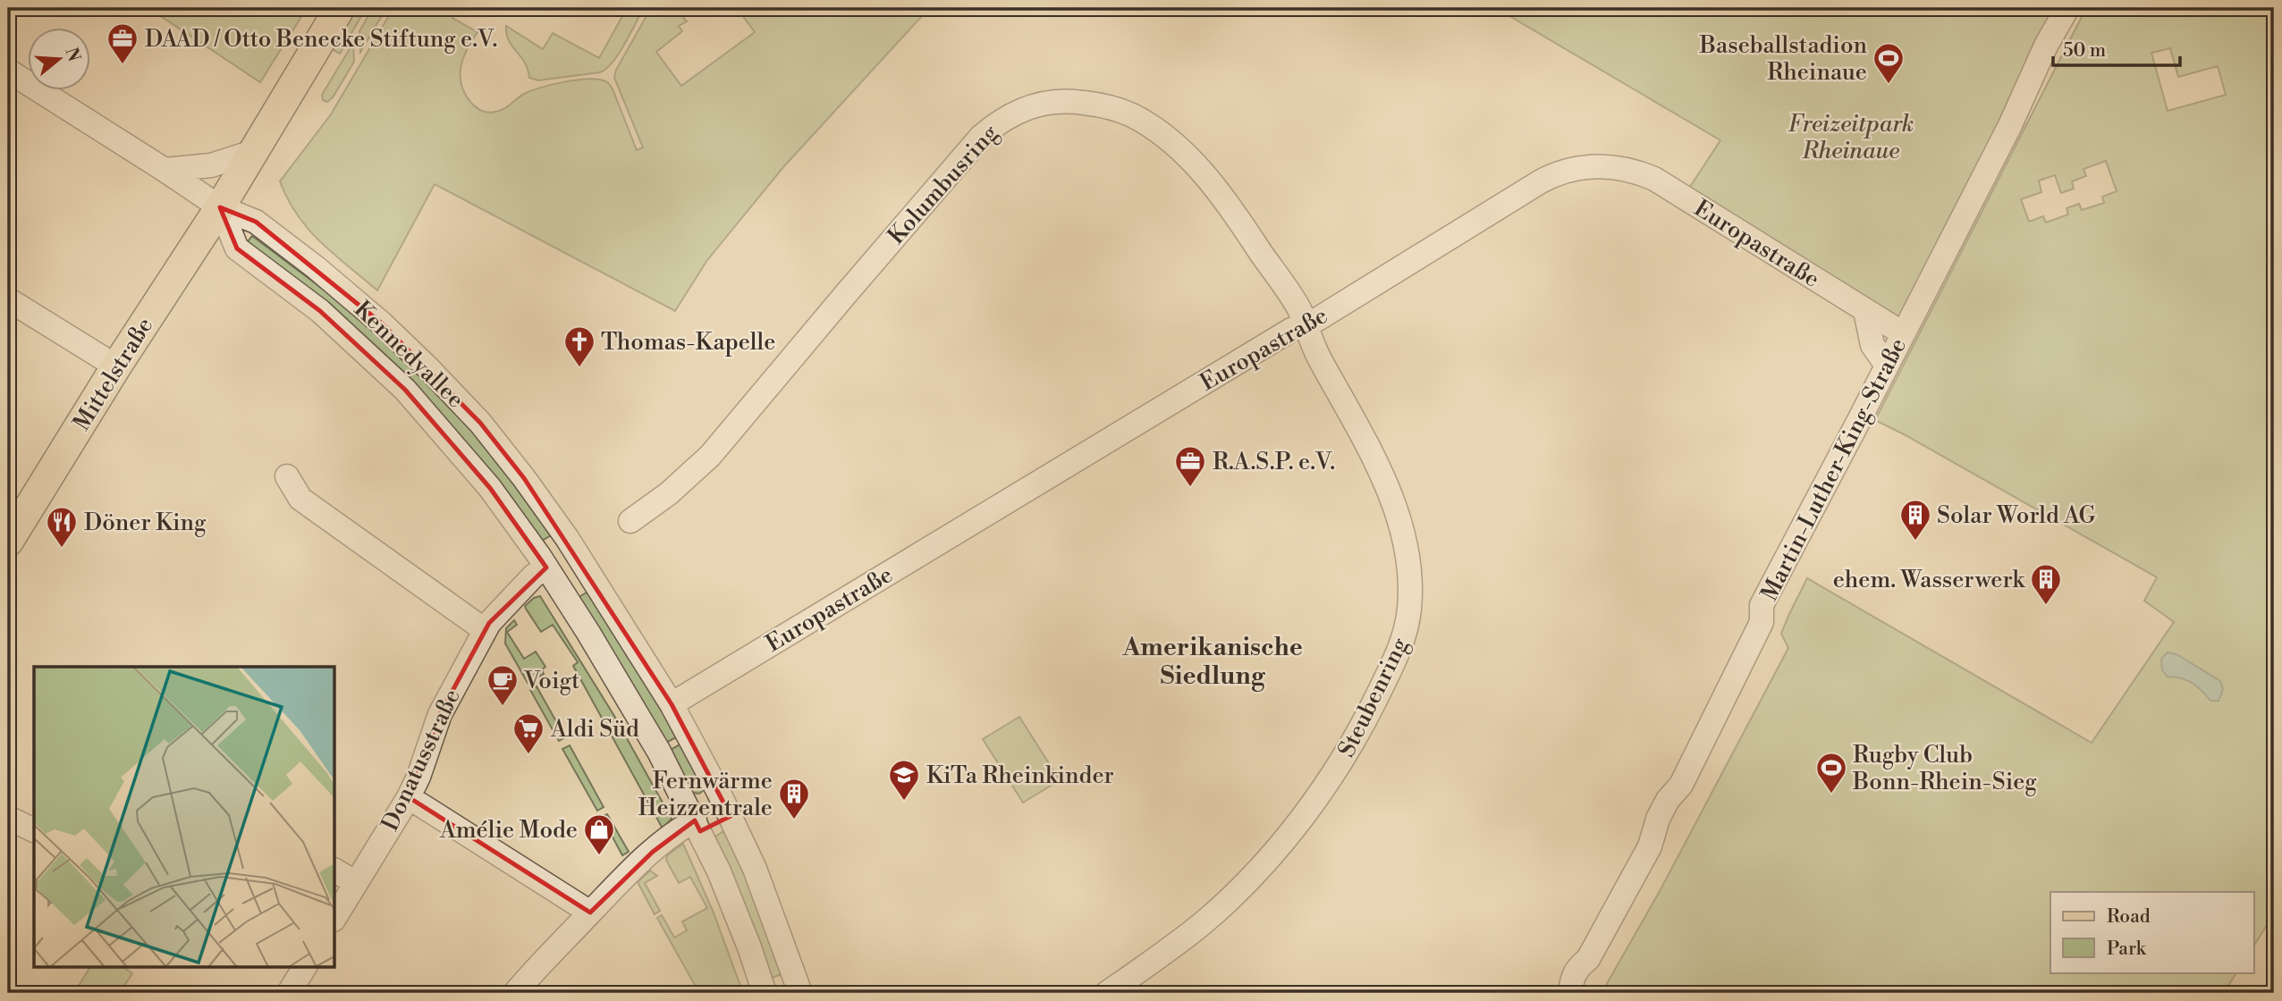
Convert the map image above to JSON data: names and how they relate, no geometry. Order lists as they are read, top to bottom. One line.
{"streets":{"main road":["Mittelstraße"],"street":["Kolumbusring","Europastraße","Kennedyallee","Martin-Luther-King-Straße","Steubenring","Donatusstraße"]},"crossings":[["Kolumbusring","Europastraße"],["Kolumbusring","Steubenring"],["Europastraße","Kennedyallee"],["Europastraße","Martin-Luther-King-Straße"],["Europastraße","Steubenring"],["Kennedyallee","Mittelstraße"],["Kennedyallee","Donatusstraße"]],"districts":["Amerikanische Siedlung"],"parks":["Freizeitpark Rheinaue"],"places":{"office":["DAAD / Otto Benecke Stiftung e.V.","R.A.S.P. e.V."],"sports":["Baseballstadion Rheinaue","Rugby Club Bonn-Rhein-Sieg"],"church":["Thomas-Kapelle"],"building":["Solar World AG","ehem. Wasserwerk","Fernwärme Heizzentrale"],"restaurant":["Döner King"],"cafe":["Voigt"],"supermarket":["Aldi Süd"],"school or university":["KiTa Rheinkinder"],"shop":["Amélie Mode"]},"legend":["Road","Park"],"scale_bar":"50 m","north":"right"}
